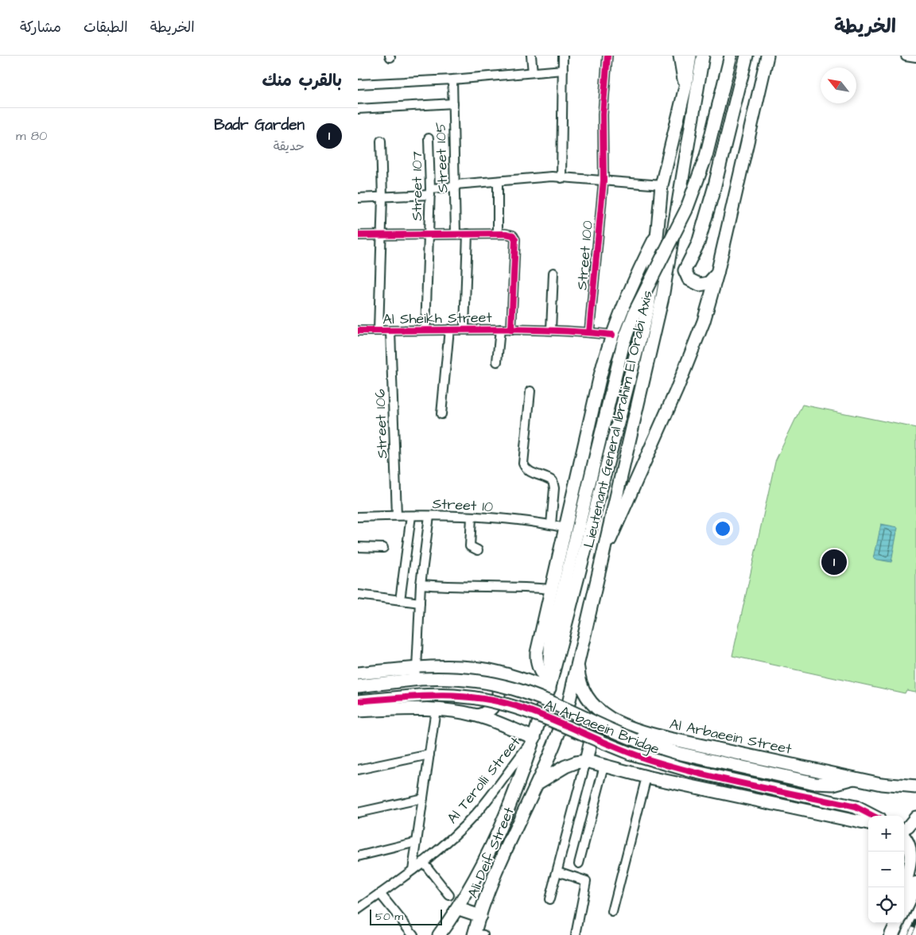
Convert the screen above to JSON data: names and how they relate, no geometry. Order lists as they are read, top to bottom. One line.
{"streets":{"main road":["Lieutenant General Ibrahim El Orabi Axis","Al Arbaeein Bridge","Al Arbaeein Street","Ali Deif Street"],"street":["Street 105","Street 107","Street 100","Al Sheikh Street","Street 106","Street 10","Al Terolli Street"]},"crossings":[["Street 107","Al Sheikh Street"],["Street 100","Al Sheikh Street"],["Al Sheikh Street","Street 106"],["Lieutenant General Ibrahim El Orabi Axis","Al Arbaeein Street"],["Lieutenant General Ibrahim El Orabi Axis","Al Terolli Street"],["Lieutenant General Ibrahim El Orabi Axis","Ali Deif Street"],["Street 106","Street 10"],["Al Arbaeein Bridge","Al Arbaeein Street"]],"scale_bar":"50 m","north":"top left","page":{"header":"الخريطة","nav":["الخريطة","الطبقات","مشاركة"],"heading":"بالقرب منك","list":[{"mark":"1","name":"Badr Garden","note":"حديقة","value":"80 m"}],"pins":"1","map_buttons":["+","−"],"scale":"50 m"}}
